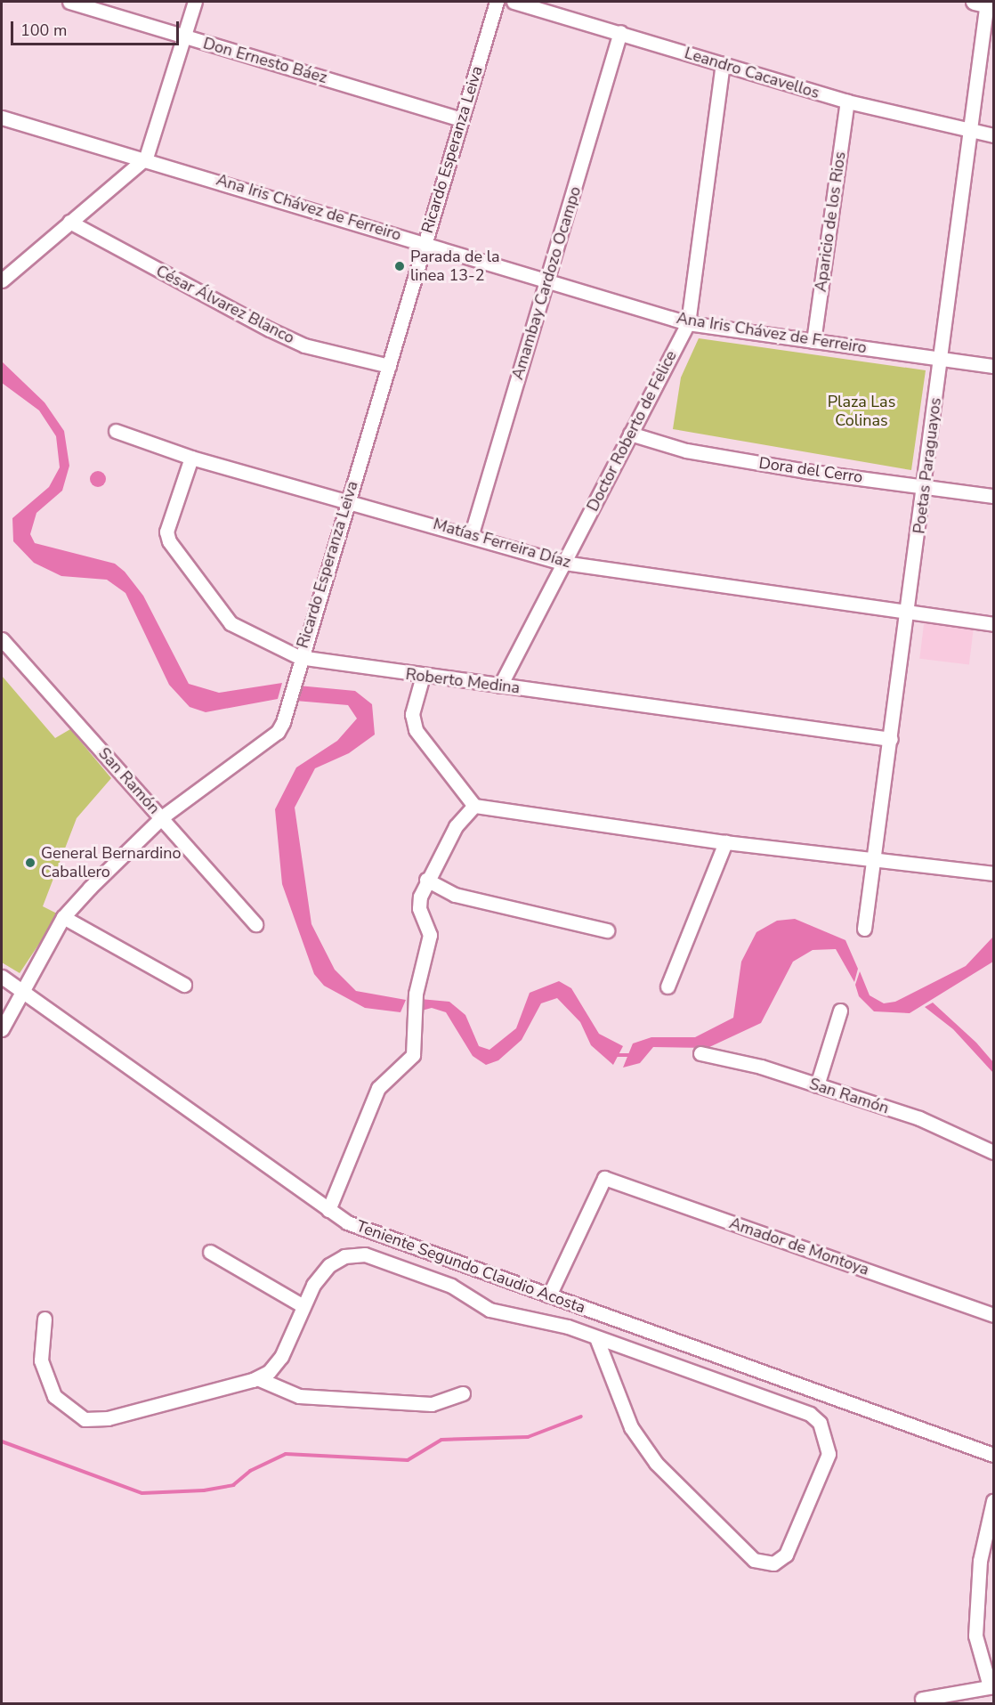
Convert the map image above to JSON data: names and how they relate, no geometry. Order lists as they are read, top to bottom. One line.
{"streets":{"street":["Don Ernesto Báez","Leandro Cacavellos","Ricardo Esperanza Leiva","Ana Iris Chávez de Ferreiro","Aparicio de los Rios","Amambay Cardozo Ocampo","César Álvarez Blanco","Doctor Roberto de Felice","Poetas Paraguayos","Dora del Cerro","Matías Ferreira Díaz","Roberto Medina","San Ramón","Amador de Montoya","Teniente Segundo Claudio Acosta"]},"crossings":[["Don Ernesto Báez","Ricardo Esperanza Leiva"],["Leandro Cacavellos","Aparicio de los Rios"],["Leandro Cacavellos","Amambay Cardozo Ocampo"],["Leandro Cacavellos","Doctor Roberto de Felice"],["Leandro Cacavellos","Poetas Paraguayos"],["Ricardo Esperanza Leiva","Ana Iris Chávez de Ferreiro"],["Ricardo Esperanza Leiva","César Álvarez Blanco"],["Ricardo Esperanza Leiva","Matías Ferreira Díaz"],["Ricardo Esperanza Leiva","Roberto Medina"],["Ricardo Esperanza Leiva","San Ramón"],["Ricardo Esperanza Leiva","Teniente Segundo Claudio Acosta"],["Ana Iris Chávez de Ferreiro","Aparicio de los Rios"],["Ana Iris Chávez de Ferreiro","Amambay Cardozo Ocampo"],["Ana Iris Chávez de Ferreiro","Doctor Roberto de Felice"],["Ana Iris Chávez de Ferreiro","Poetas Paraguayos"],["Amambay Cardozo Ocampo","Matías Ferreira Díaz"],["Doctor Roberto de Felice","Dora del Cerro"],["Doctor Roberto de Felice","Matías Ferreira Díaz"],["Doctor Roberto de Felice","Roberto Medina"],["Poetas Paraguayos","Dora del Cerro"],["Poetas Paraguayos","Matías Ferreira Díaz"],["Poetas Paraguayos","Roberto Medina"],["Matías Ferreira Díaz","Roberto Medina"],["Amador de Montoya","Teniente Segundo Claudio Acosta"]],"parks":["Plaza Las Colinas"],"places":["Parada de la linea 13-2","General Bernardino Caballero"],"scale_bar":"100 m"}
